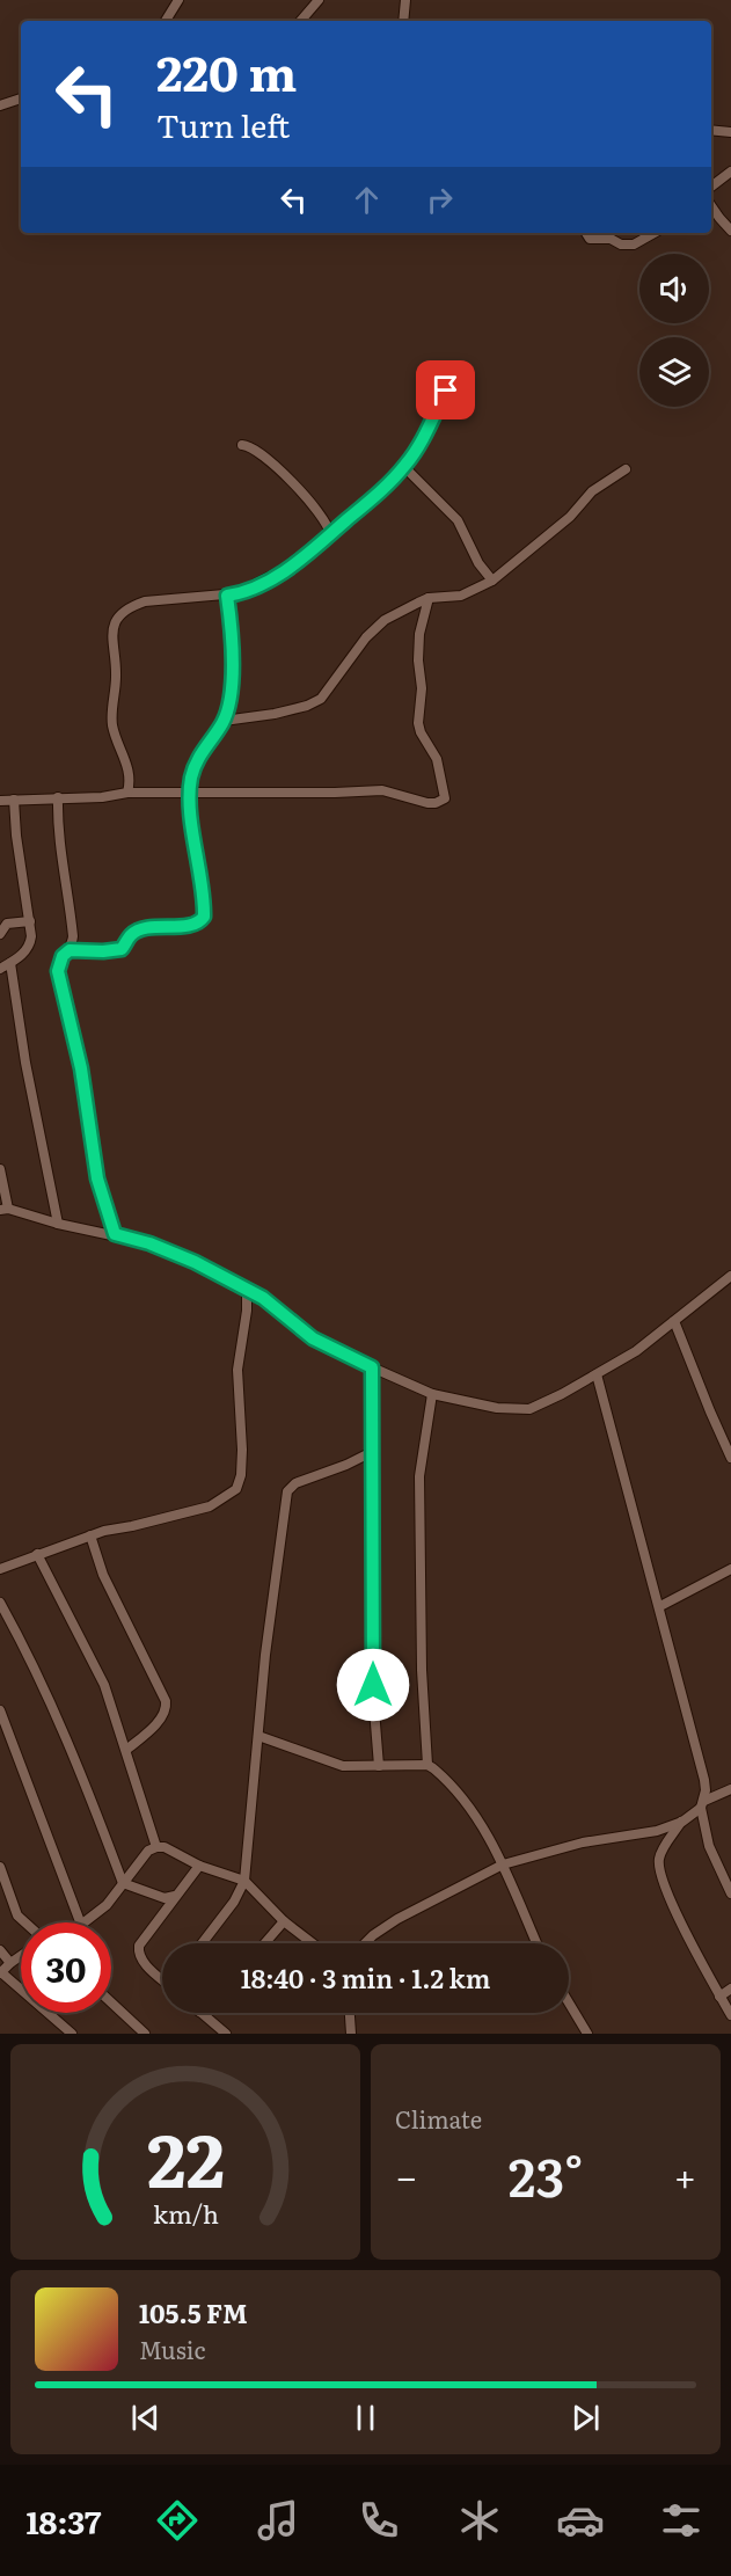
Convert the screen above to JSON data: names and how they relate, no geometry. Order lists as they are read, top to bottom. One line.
{"page":{"turn":["220 m","Turn left"],"limit":"30","trip":"18:40 · 3 min · 1.2 km","tile":"Climate","heat":["−","23°","+"],"song":["105.5 FM","Music"],"tabs":"18:37","gauge":["22","km/h"]}}
